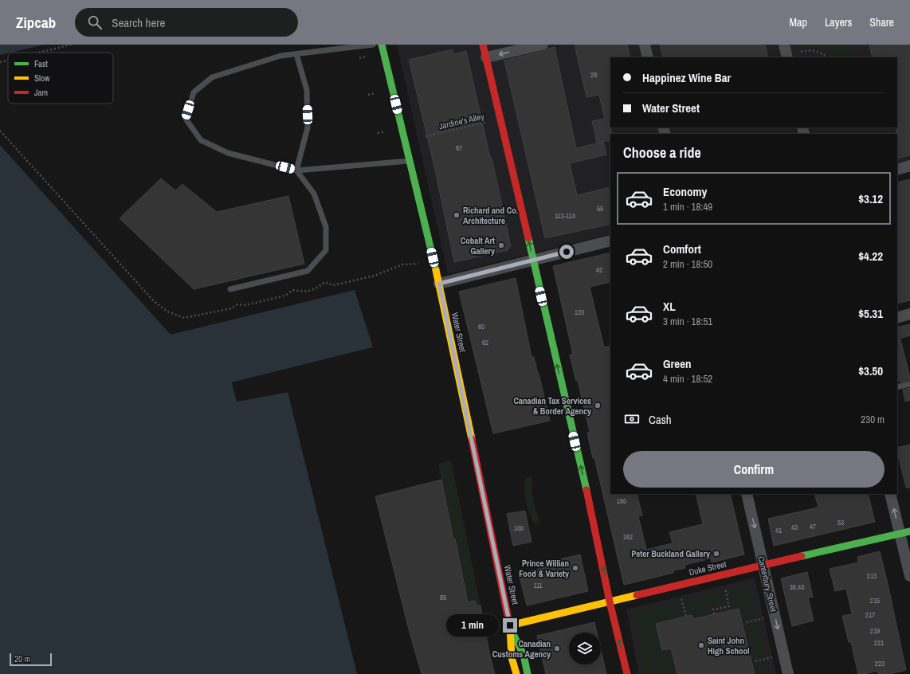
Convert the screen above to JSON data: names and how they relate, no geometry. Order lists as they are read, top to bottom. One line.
{"streets":{"street":["Water Street","Duke Street","Canterbury Street"],"path":["Jardine's Alley"]},"crossings":[["Water Street","Duke Street"],["Duke Street","Canterbury Street"]],"one_way":["Canterbury Street"],"places":["Richard and Co. Architecture","Cobalt Art Gallery","Canadian Tax Services & Border Agency","Peter Buckland Gallery","Prince Willian Food & Variety","Saint John High School","Canadian Customs Agency"],"house_numbers":["29","87","55","112-114","42","120","60","62","160","53","47","43","100","41","162","213","111","38,40","85","215","217","219","221","223"],"legend":["Fast","Slow","Jam"],"scale_bar":"20 m","page":{"header":"Zipcab","search":"Search here","nav":["Map","Layers","Share"],"banner":["Happinez Wine Bar","Water Street"],"heading":"Choose a ride","list":[{"name":"Economy","note":"1 min · 18:49","value":"$3.12"},{"name":"Comfort","note":"2 min · 18:50","value":"$4.22"},{"name":"XL","note":"3 min · 18:51","value":"$5.31"},{"name":"Green","note":"4 min · 18:52","value":"$3.50"}],"pay":["Cash","230 m"],"buttons":"Confirm","bubble":"1 min","scale":"20 m"}}
